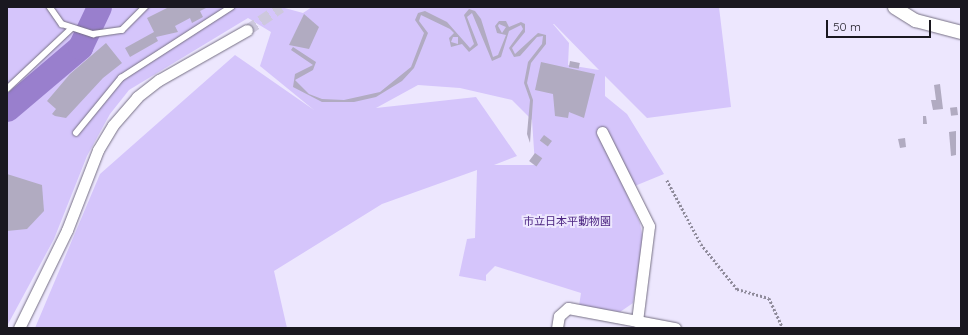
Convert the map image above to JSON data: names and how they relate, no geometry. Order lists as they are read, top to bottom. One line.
{"parks":["市立日本平動物園"],"scale_bar":"50 m"}
